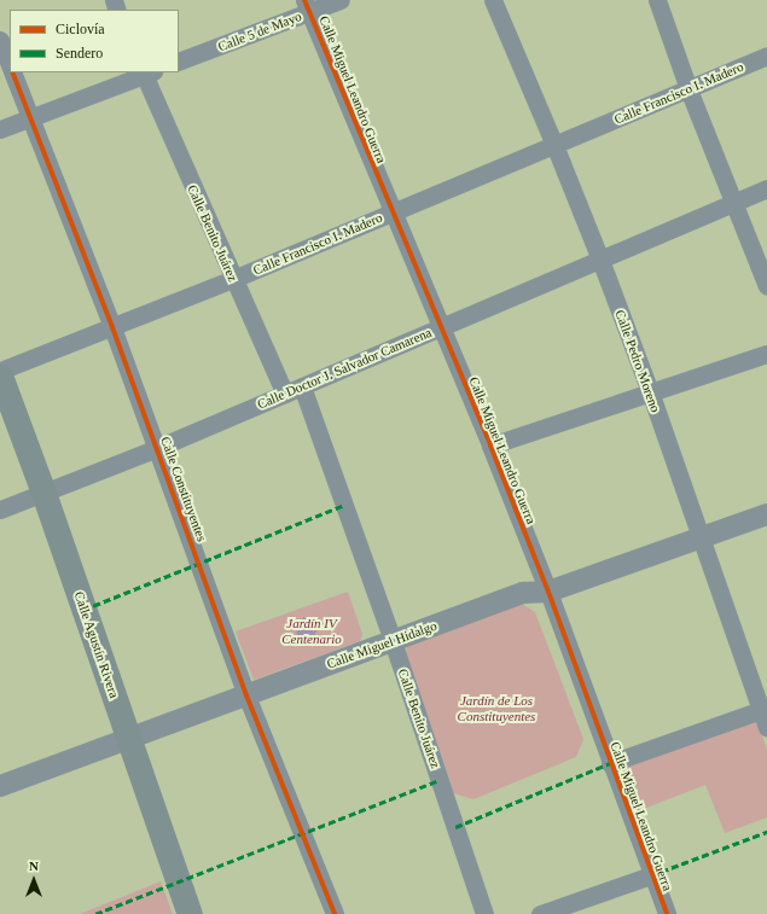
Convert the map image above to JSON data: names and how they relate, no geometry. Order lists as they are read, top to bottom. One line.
{"streets":{"main road":["Calle Agustín Rivera"],"street":["Calle 5 de Mayo","Calle Miguel Leandro Guerra","Calle Francisco I. Madero","Calle Benito Juárez","Calle Pedro Moreno","Calle Doctor J. Salvador Camarena","Calle Constituyentes","Calle Miguel Hidalgo"]},"crossings":[["Calle 5 de Mayo","Calle Miguel Leandro Guerra"],["Calle Miguel Leandro Guerra","Calle Francisco I. Madero"],["Calle Miguel Leandro Guerra","Calle Doctor J. Salvador Camarena"],["Calle Miguel Leandro Guerra","Calle Miguel Hidalgo"],["Calle Francisco I. Madero","Calle Benito Juárez"],["Calle Francisco I. Madero","Calle Pedro Moreno"],["Calle Francisco I. Madero","Calle Constituyentes"],["Calle Benito Juárez","Calle Doctor J. Salvador Camarena"],["Calle Benito Juárez","Calle Miguel Hidalgo"],["Calle Pedro Moreno","Calle Doctor J. Salvador Camarena"],["Calle Pedro Moreno","Calle Miguel Hidalgo"],["Calle Doctor J. Salvador Camarena","Calle Constituyentes"],["Calle Doctor J. Salvador Camarena","Calle Agustín Rivera"],["Calle Constituyentes","Calle Miguel Hidalgo"],["Calle Agustín Rivera","Calle Miguel Hidalgo"]],"parks":["Jardín IV Centenario","Jardín de Los Constituyentes"],"legend":["Ciclovía","Sendero"],"north":"top"}
